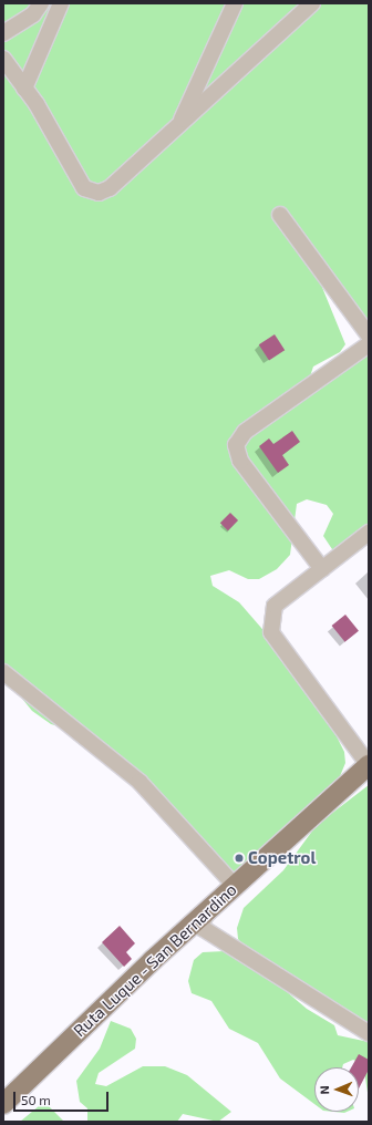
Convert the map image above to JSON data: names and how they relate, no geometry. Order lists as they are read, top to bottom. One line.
{"streets":{"main road":["Ruta Luque - San Bernardino"]},"places":["Copetrol"],"scale_bar":"50 m","north":"left"}
